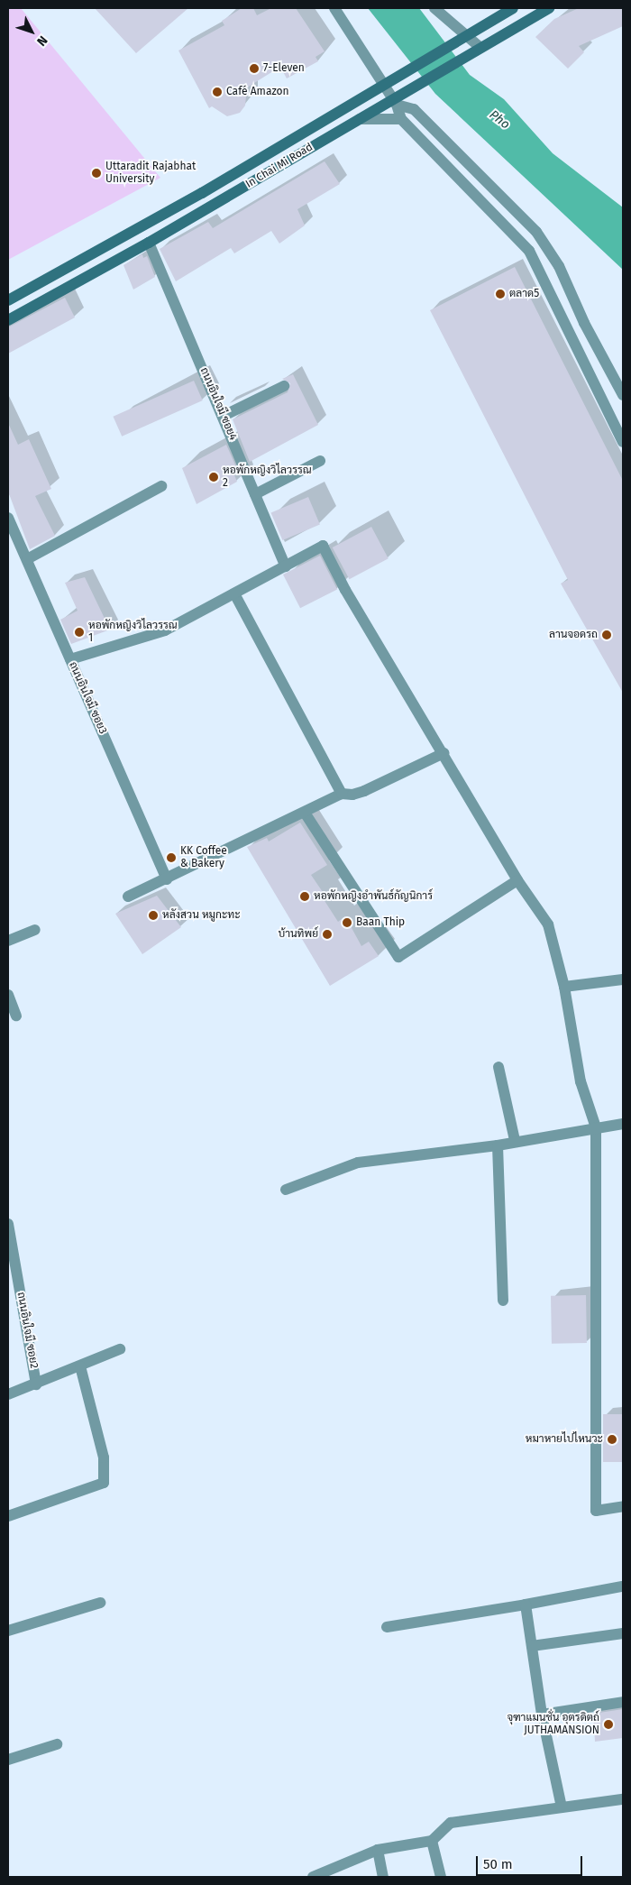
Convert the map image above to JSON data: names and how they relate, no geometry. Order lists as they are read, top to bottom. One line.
{"streets":{"main road":["In Chai Mi Road"],"street":["ถนนอินใจมี ซอย4","ถนนอินใจมี ซอย3","ถนนอินใจมี ซอย2"]},"crossings":[["In Chai Mi Road","ถนนอินใจมี ซอย4"]],"water":["Pho"],"places":["7-Eleven","Café Amazon","Uttaradit Rajabhat University","ตลาด5","หอพักหญิงวิไลวรรณ 2","หอพักหญิงวิไลวรรณ 1","ลานจอดรถ","KK Coffee & Bakery","หอพักหญิงอำพันธ์กัญนิการ์","หลังสวน หมูกะทะ","Baan Thip","บ้านทิพย์","หมาหายไปไหนวะ","จุฑาแมนชั่น อุตรดิตถ์ JUTHAMANSION"],"scale_bar":"50 m","north":"bottom right"}
